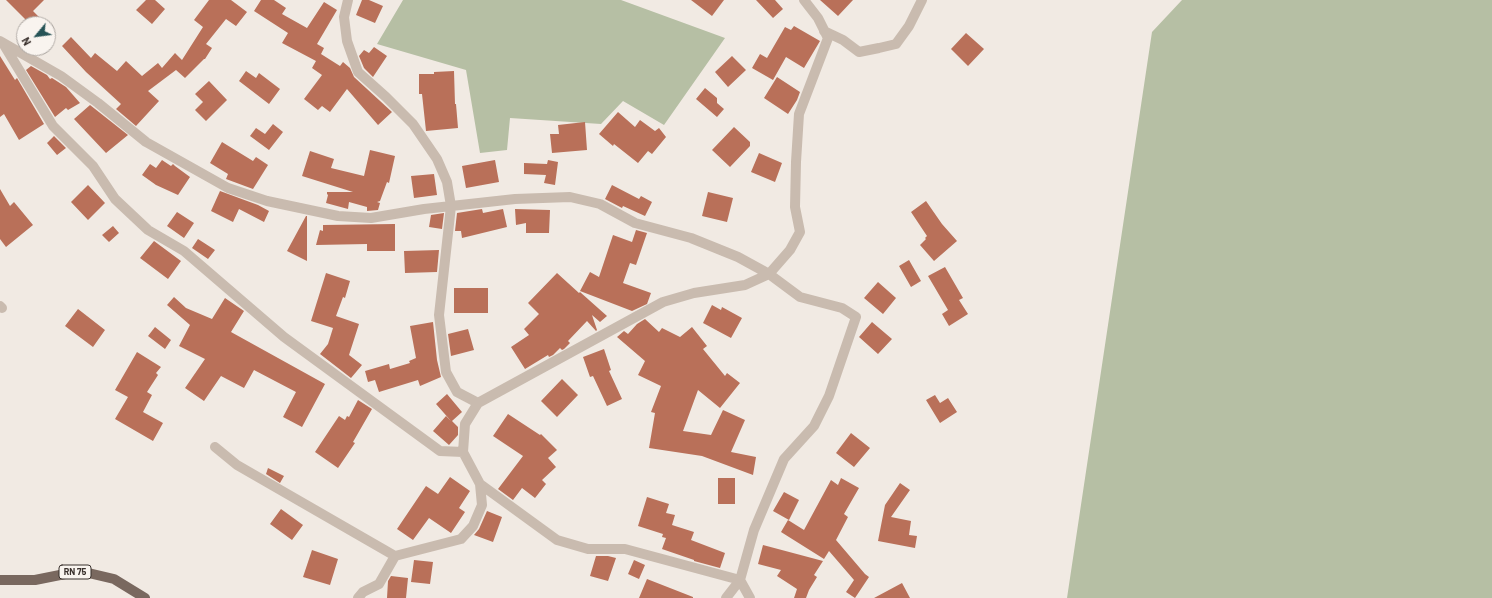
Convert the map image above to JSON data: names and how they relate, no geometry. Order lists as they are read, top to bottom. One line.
{"streets":{"main road":["RN 75"]},"north":"bottom left"}
